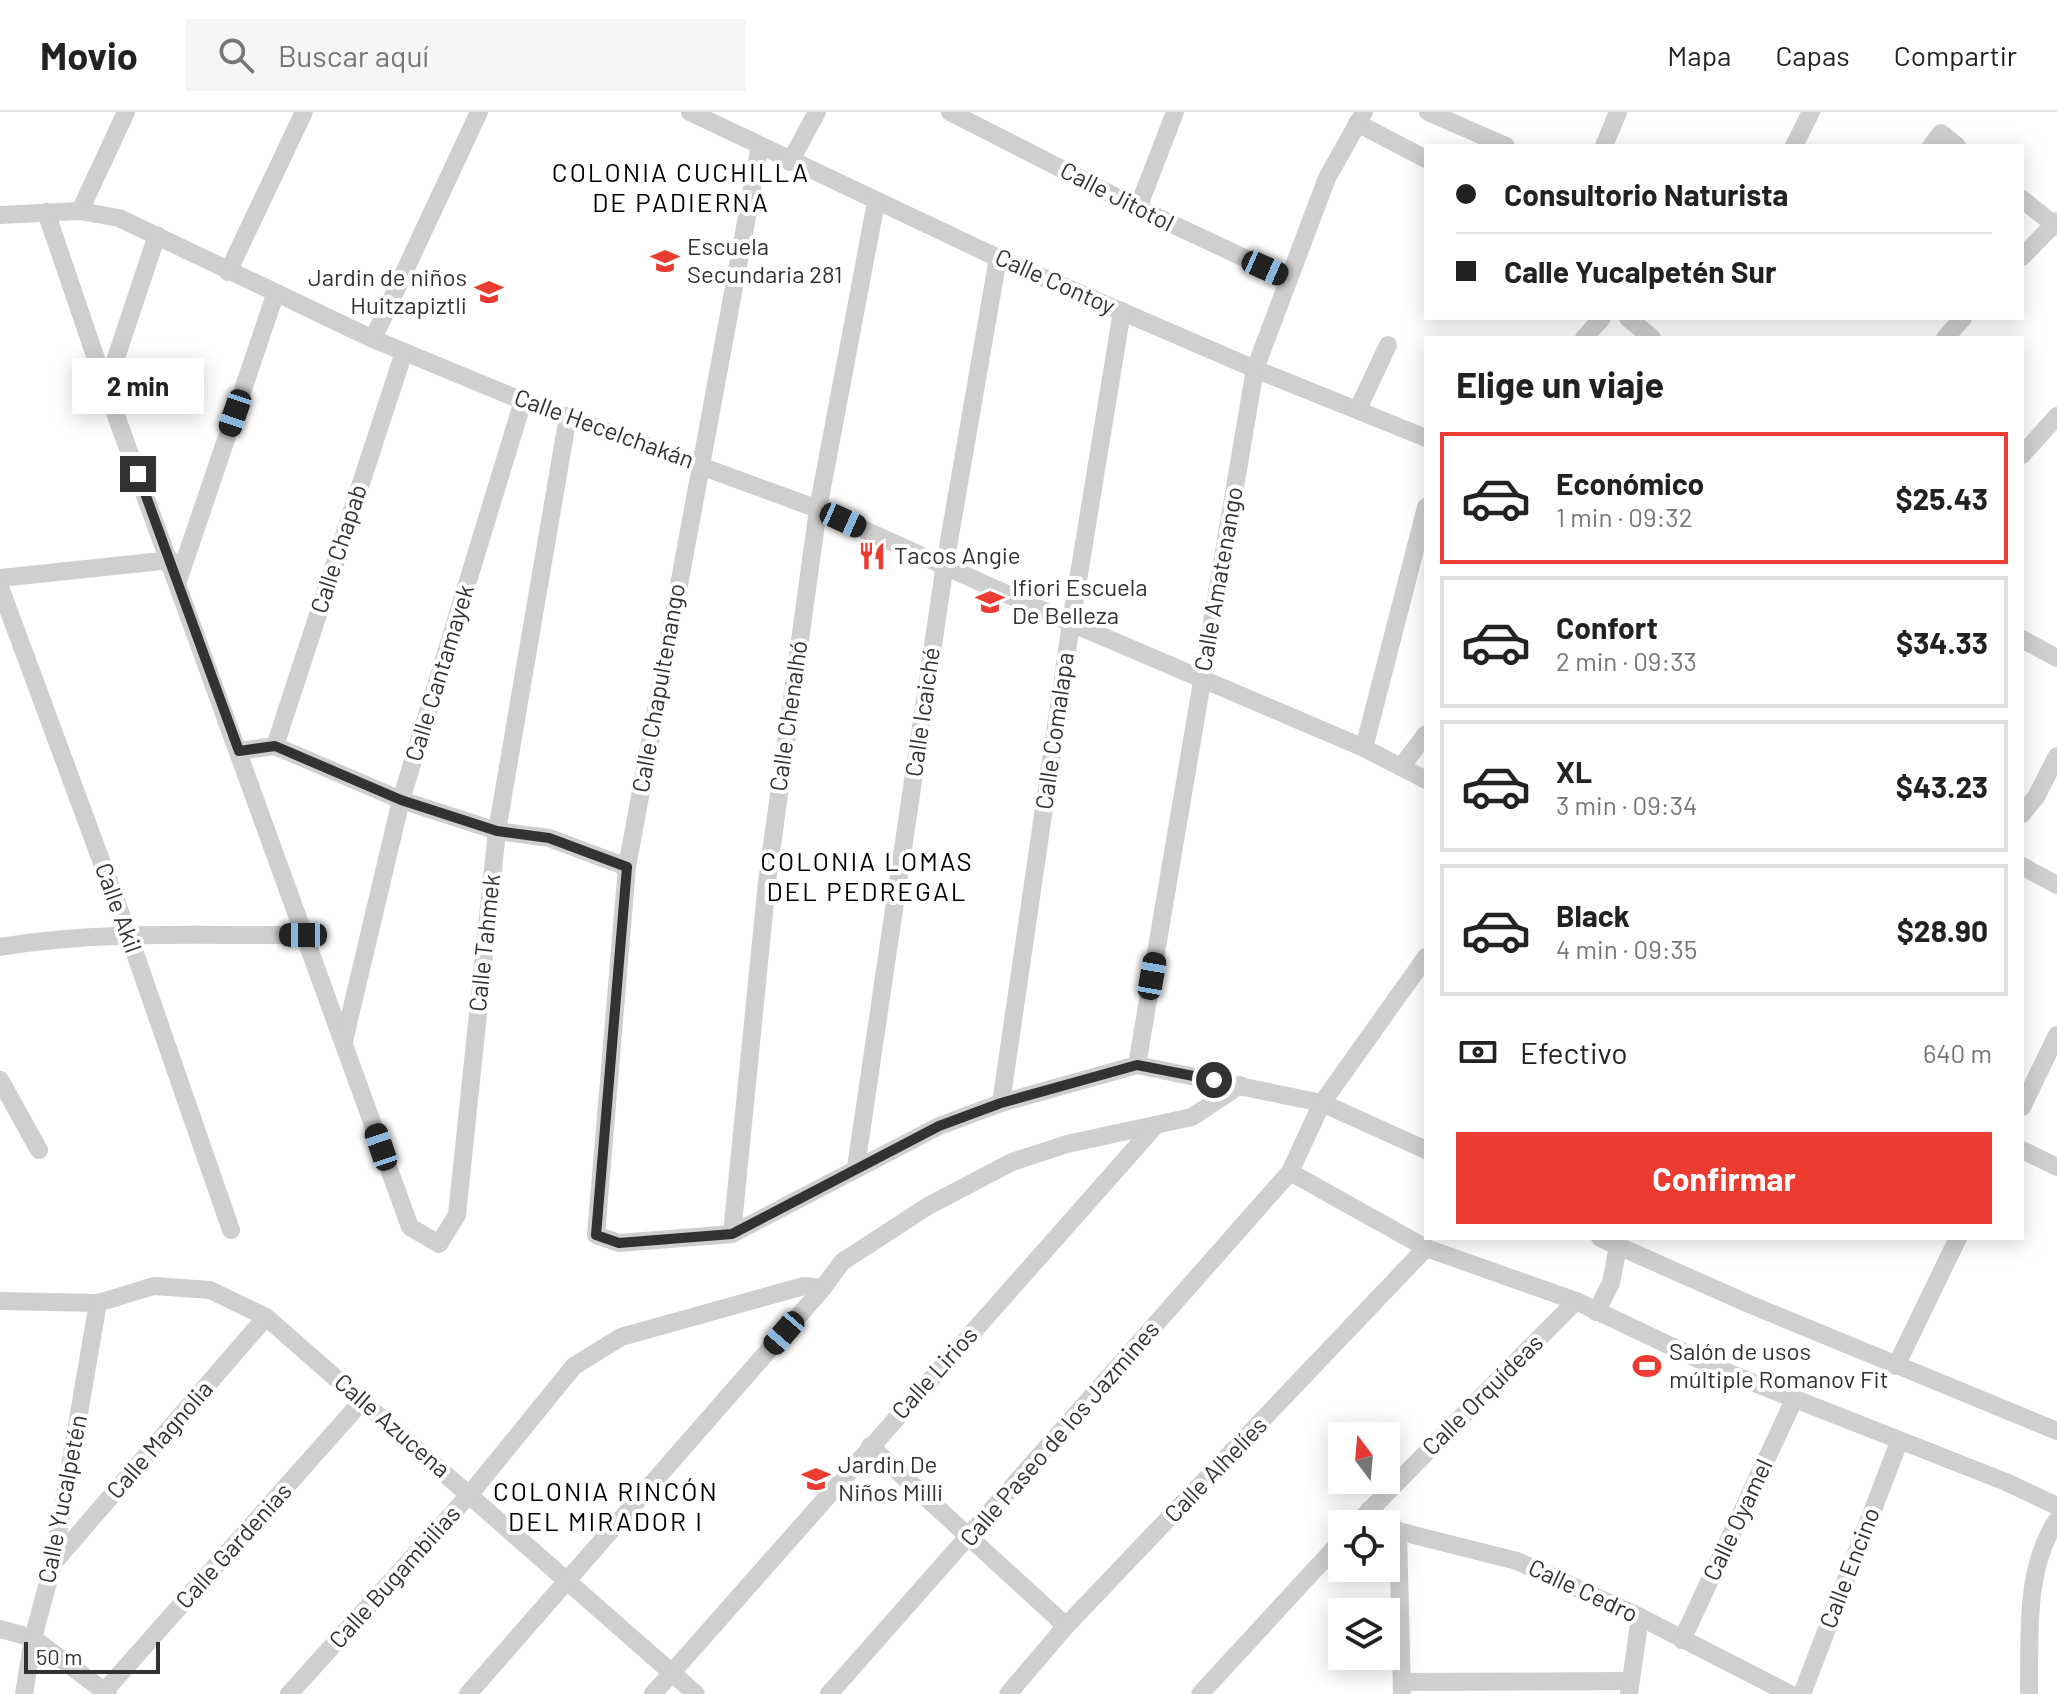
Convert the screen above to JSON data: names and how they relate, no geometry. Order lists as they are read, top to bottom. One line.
{"streets":{"street":["Calle Jitotol","Calle Contoy","Calle Hecelchakán","Calle Chapab","Calle Amatenango","Calle Cantamayek","Calle Chapultenango","Calle Icaiché","Calle Chenalhó","Calle Comalapa","Calle Akil","Calle Tahmek","Calle Lirios","Calle Orquídeas","Calle Azucena","Calle Paseo de los Jazmines","Calle Magnolia","Calle Alhelíes","Calle Yucalpetén","Calle Oyamel","Calle Gardenias","Calle Encino","Calle Bugambilias","Calle Cedro"]},"crossings":[["Calle Jitotol","Calle Amatenango"],["Calle Contoy","Calle Amatenango"],["Calle Contoy","Calle Chapultenango"],["Calle Contoy","Calle Icaiché"],["Calle Contoy","Calle Chenalhó"],["Calle Contoy","Calle Comalapa"],["Calle Hecelchakán","Calle Chapab"],["Calle Hecelchakán","Calle Amatenango"],["Calle Hecelchakán","Calle Cantamayek"],["Calle Hecelchakán","Calle Chapultenango"],["Calle Hecelchakán","Calle Icaiché"],["Calle Hecelchakán","Calle Chenalhó"],["Calle Hecelchakán","Calle Comalapa"],["Calle Hecelchakán","Calle Tahmek"],["Calle Cantamayek","Calle Tahmek"],["Calle Chapultenango","Calle Chenalhó"],["Calle Lirios","Calle Azucena"],["Calle Azucena","Calle Magnolia"],["Calle Azucena","Calle Yucalpetén"],["Calle Azucena","Calle Gardenias"],["Calle Azucena","Calle Bugambilias"],["Calle Magnolia","Calle Yucalpetén"],["Calle Oyamel","Calle Cedro"]],"districts":["COLONIA CUCHILLA DE PADIERNA","COLONIA LOMAS DEL PEDREGAL","COLONIA RINCÓN DEL MIRADOR I"],"places":{"school or university":["Escuela Secundaria 281","Jardin de niños Huitzapiztli","Ifiori Escuela De Belleza","Jardin De Niños Milli"],"restaurant":["Tacos Angie"],"sports":["Salón de usos múltiple Romanov Fit"]},"scale_bar":"50 m","north":"top","page":{"header":"Movio","search":"Buscar aquí","nav":["Mapa","Capas","Compartir"],"banner":["Consultorio Naturista","Calle Yucalpetén Sur"],"heading":"Elige un viaje","bubble":"2 min","list":[{"name":"Económico","note":"1 min · 09:32","value":"$25.43"},{"name":"Confort","note":"2 min · 09:33","value":"$34.33"},{"name":"XL","note":"3 min · 09:34","value":"$43.23"},{"name":"Black","note":"4 min · 09:35","value":"$28.90"}],"pay":["Efectivo","640 m"],"buttons":"Confirmar","scale":"50 m"}}
